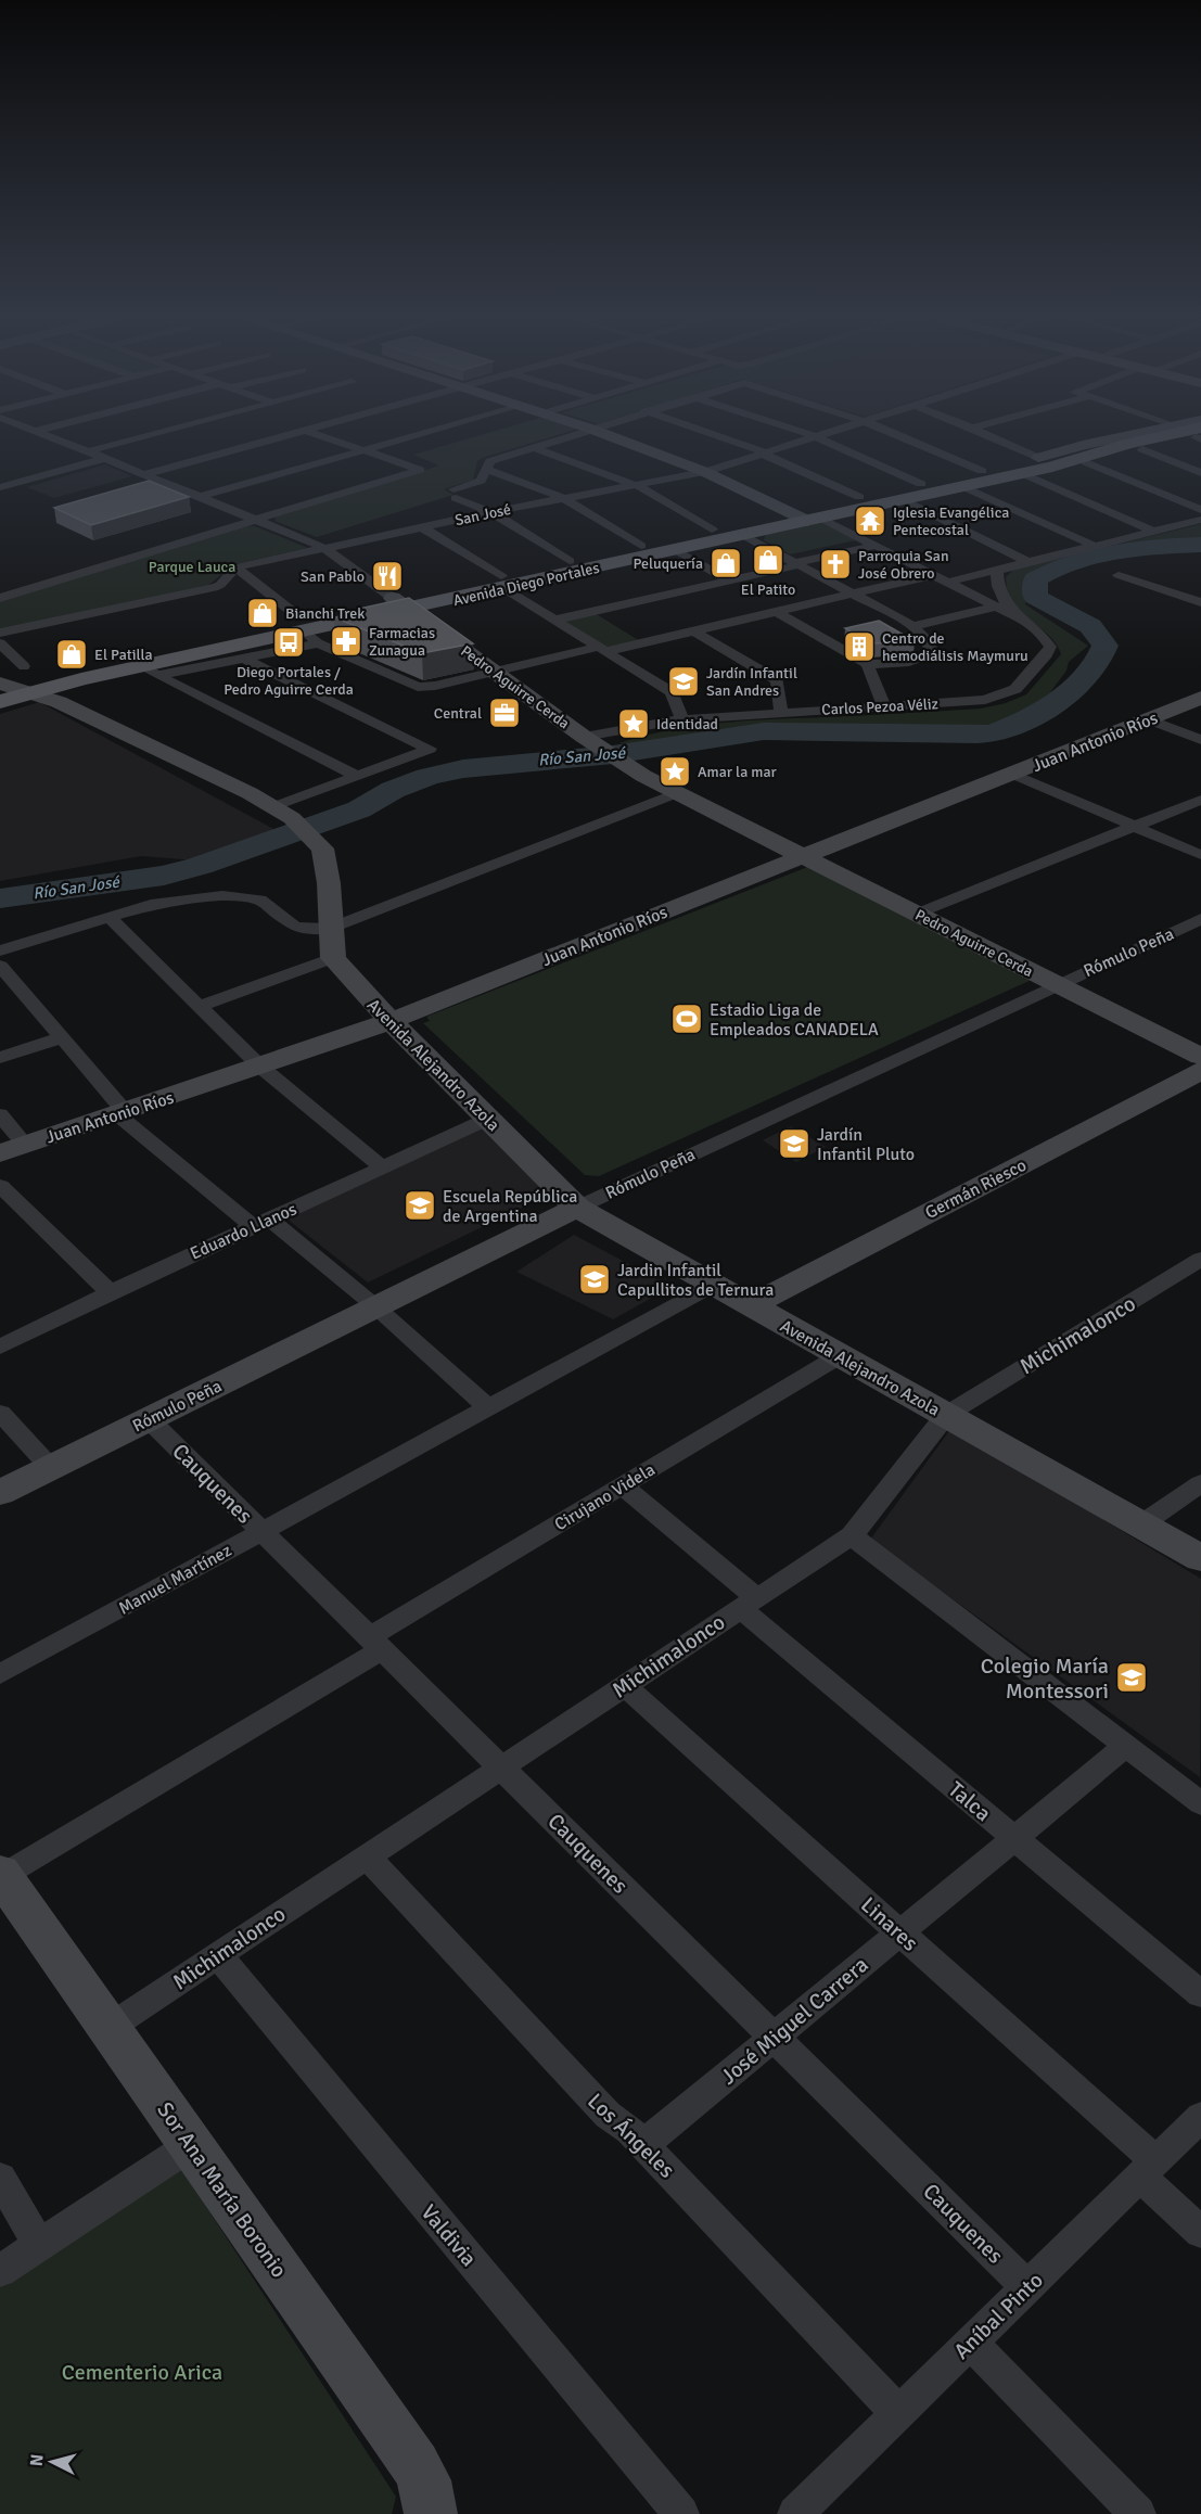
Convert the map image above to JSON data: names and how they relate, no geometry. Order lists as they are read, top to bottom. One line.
{"streets":{"main road":["Avenida Diego Portales","Pedro Aguirre Cerda","Juan Antonio Ríos","Rómulo Peña","Avenida Alejandro Azola","Germán Riesco","Sor Ana María Boronio"],"street":["San José","Carlos Pezoa Véliz","Eduardo Llanos","Michimalonco","Cauquenes","Cirujano Videla","Manuel Martínez","Talca","Linares","José Miguel Carrera","Los Ángeles","Valdivia","Aníbal Pinto"]},"crossings":[["San José","Pedro Aguirre Cerda"],["Avenida Diego Portales","Pedro Aguirre Cerda"],["Pedro Aguirre Cerda","Carlos Pezoa Véliz"],["Pedro Aguirre Cerda","Juan Antonio Ríos"],["Pedro Aguirre Cerda","Rómulo Peña"],["Juan Antonio Ríos","Avenida Alejandro Azola"],["Rómulo Peña","Avenida Alejandro Azola"],["Rómulo Peña","Cauquenes"],["Avenida Alejandro Azola","Germán Riesco"],["Avenida Alejandro Azola","Eduardo Llanos"],["Avenida Alejandro Azola","Michimalonco"],["Avenida Alejandro Azola","Cirujano Videla"],["Avenida Alejandro Azola","Manuel Martínez"],["Michimalonco","Cauquenes"],["Michimalonco","Talca"],["Michimalonco","Linares"],["Michimalonco","Los Ángeles"],["Michimalonco","Sor Ana María Boronio"],["Michimalonco","Valdivia"],["Cauquenes","Cirujano Videla"],["Cauquenes","Manuel Martínez"],["Cauquenes","José Miguel Carrera"],["Cauquenes","Aníbal Pinto"],["Cirujano Videla","Talca"],["Cirujano Videla","Sor Ana María Boronio"],["Talca","José Miguel Carrera"],["Linares","José Miguel Carrera"],["Linares","Aníbal Pinto"],["José Miguel Carrera","Los Ángeles"],["Los Ángeles","Aníbal Pinto"]],"water":["Río San José"],"parks":["Parque Lauca","Cementerio Arica"],"places":{"temple":["Iglesia Evangélica Pentecostal"],"shop":["El Patito","Peluquería","Bianchi Trek","El Patilla"],"church":["Parroquia San José Obrero"],"restaurant":["San Pablo"],"pharmacy":["Farmacias Zunagua"],"bus stop":["Diego Portales / Pedro Aguirre Cerda"],"building":["Centro de hemodiálisis Maymuru"],"school or university":["Jardín Infantil San Andres","Jardín Infantil Pluto","Escuela República de Argentina","Jardin Infantil Capullitos de Ternura","Colegio María Montessori"],"office":["Central"],"place":["Identidad","Amar la mar"],"sports":["Estadio Liga de Empleados CANADELA"]},"north":"left"}
